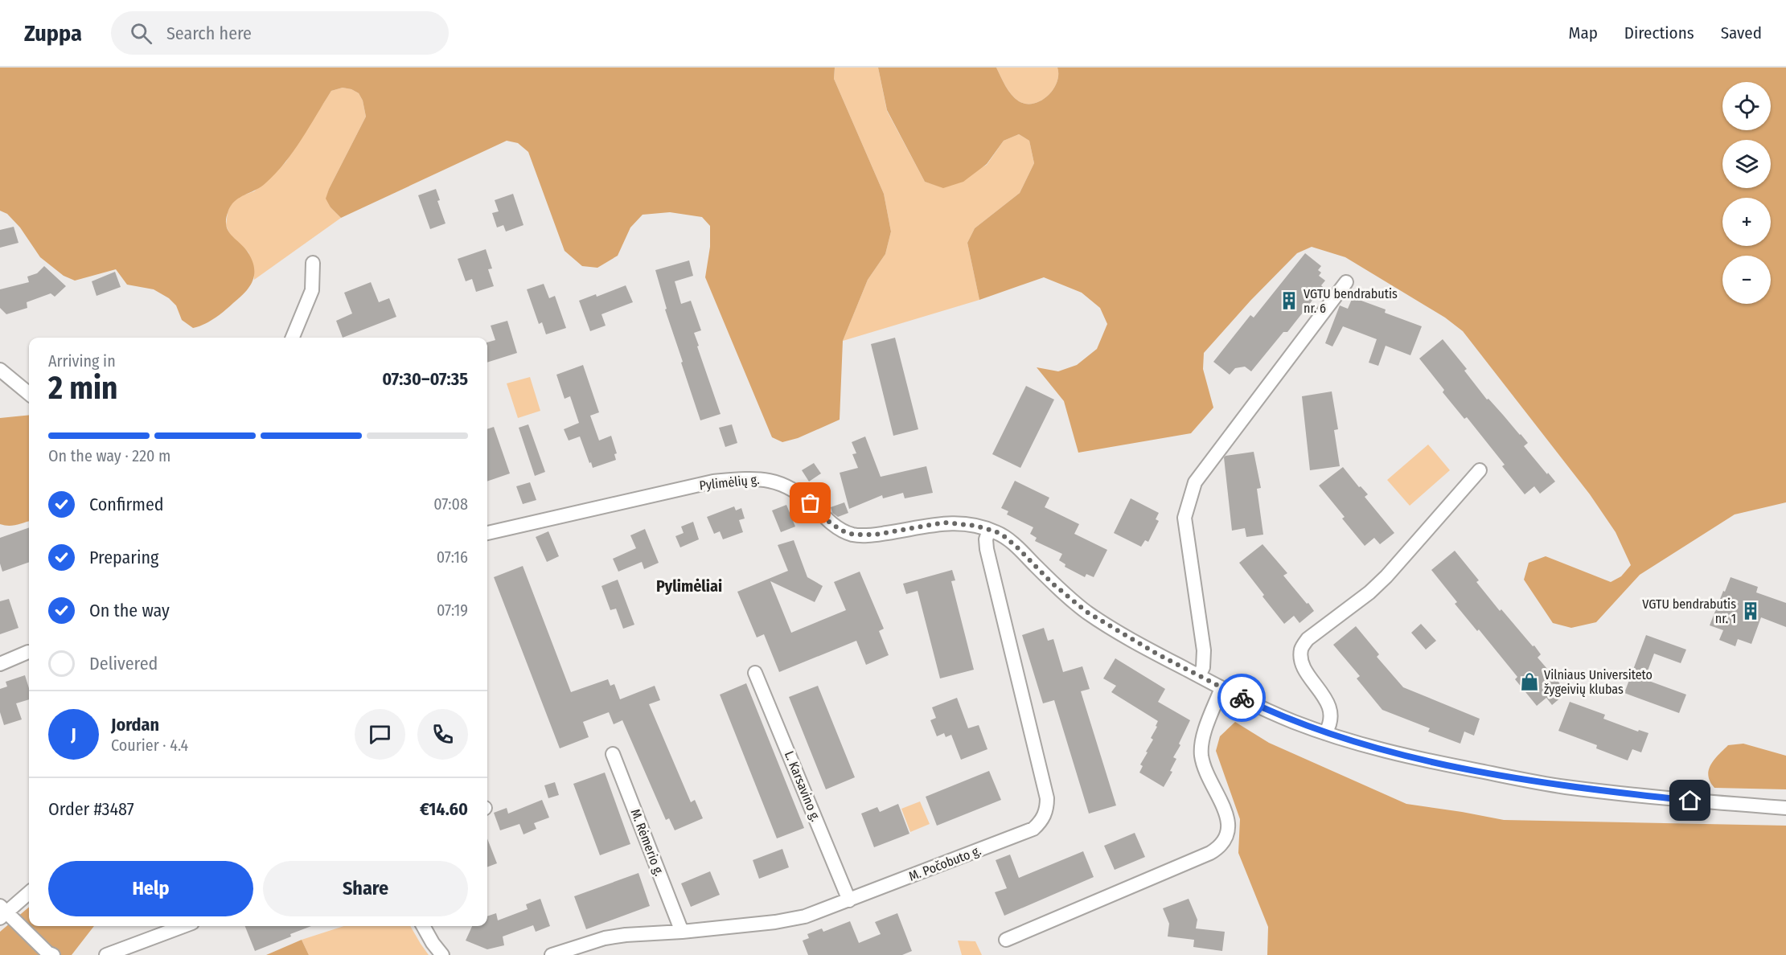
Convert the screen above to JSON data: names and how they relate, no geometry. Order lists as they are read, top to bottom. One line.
{"streets":{"street":["Pylimėlių g.","L. Karsavino g.","M. Rėmerio g.","M. Počobuto g."]},"crossings":[["Pylimėlių g.","M. Počobuto g."],["L. Karsavino g.","M. Počobuto g."],["M. Rėmerio g.","M. Počobuto g."]],"districts":["Pylimėliai"],"places":{"building":["VGTU bendrabutis nr. 6","VGTU bendrabutis nr. 1"],"shop":["Vilniaus Universiteto žygeivių klubas"]},"page":{"header":"Zuppa","search":"Search here","nav":["Map","Directions","Saved"],"map_buttons":["+","−"],"heading":["2 min","Arriving in","07:30–07:35"],"panel":["Jordan","Courier · 4.4","Order #3487","€14.60"],"bar":"On the way · 220 m","list":[["Confirmed","07:08"],["Preparing","07:16"],["On the way","07:19"],"Delivered"],"round":"J","buttons":["Help","Share"]}}
